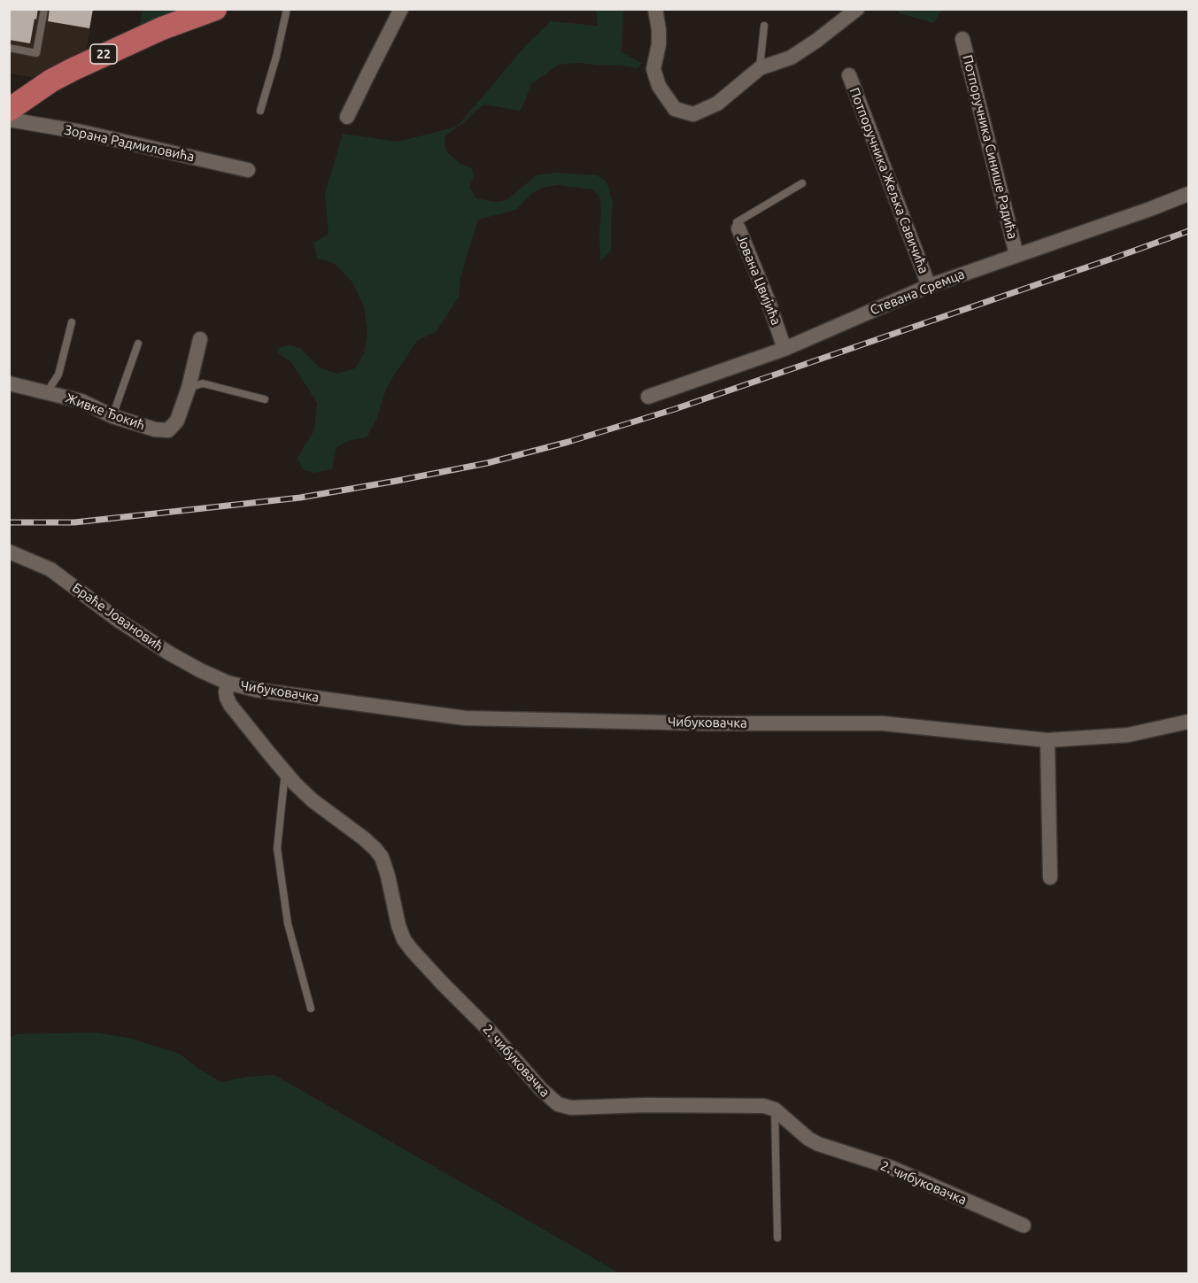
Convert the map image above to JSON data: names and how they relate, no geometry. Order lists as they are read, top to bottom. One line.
{"streets":{"main road":["22"],"street":["Зорана Радмиловића","Потпоручника Синише Радића","Потпоручника Жељка Савичића","Јована Цвијића","Стевана Сремца","Живке Ђокић","Браће Јовановић","Чибуковачка","2. чибуковачка"]},"crossings":[["Потпоручника Синише Радића","Стевана Сремца"],["Потпоручника Жељка Савичића","Стевана Сремца"],["Јована Цвијића","Стевана Сремца"],["Браће Јовановић","Чибуковачка"],["Браће Јовановић","2. чибуковачка"],["Чибуковачка","2. чибуковачка"]]}
